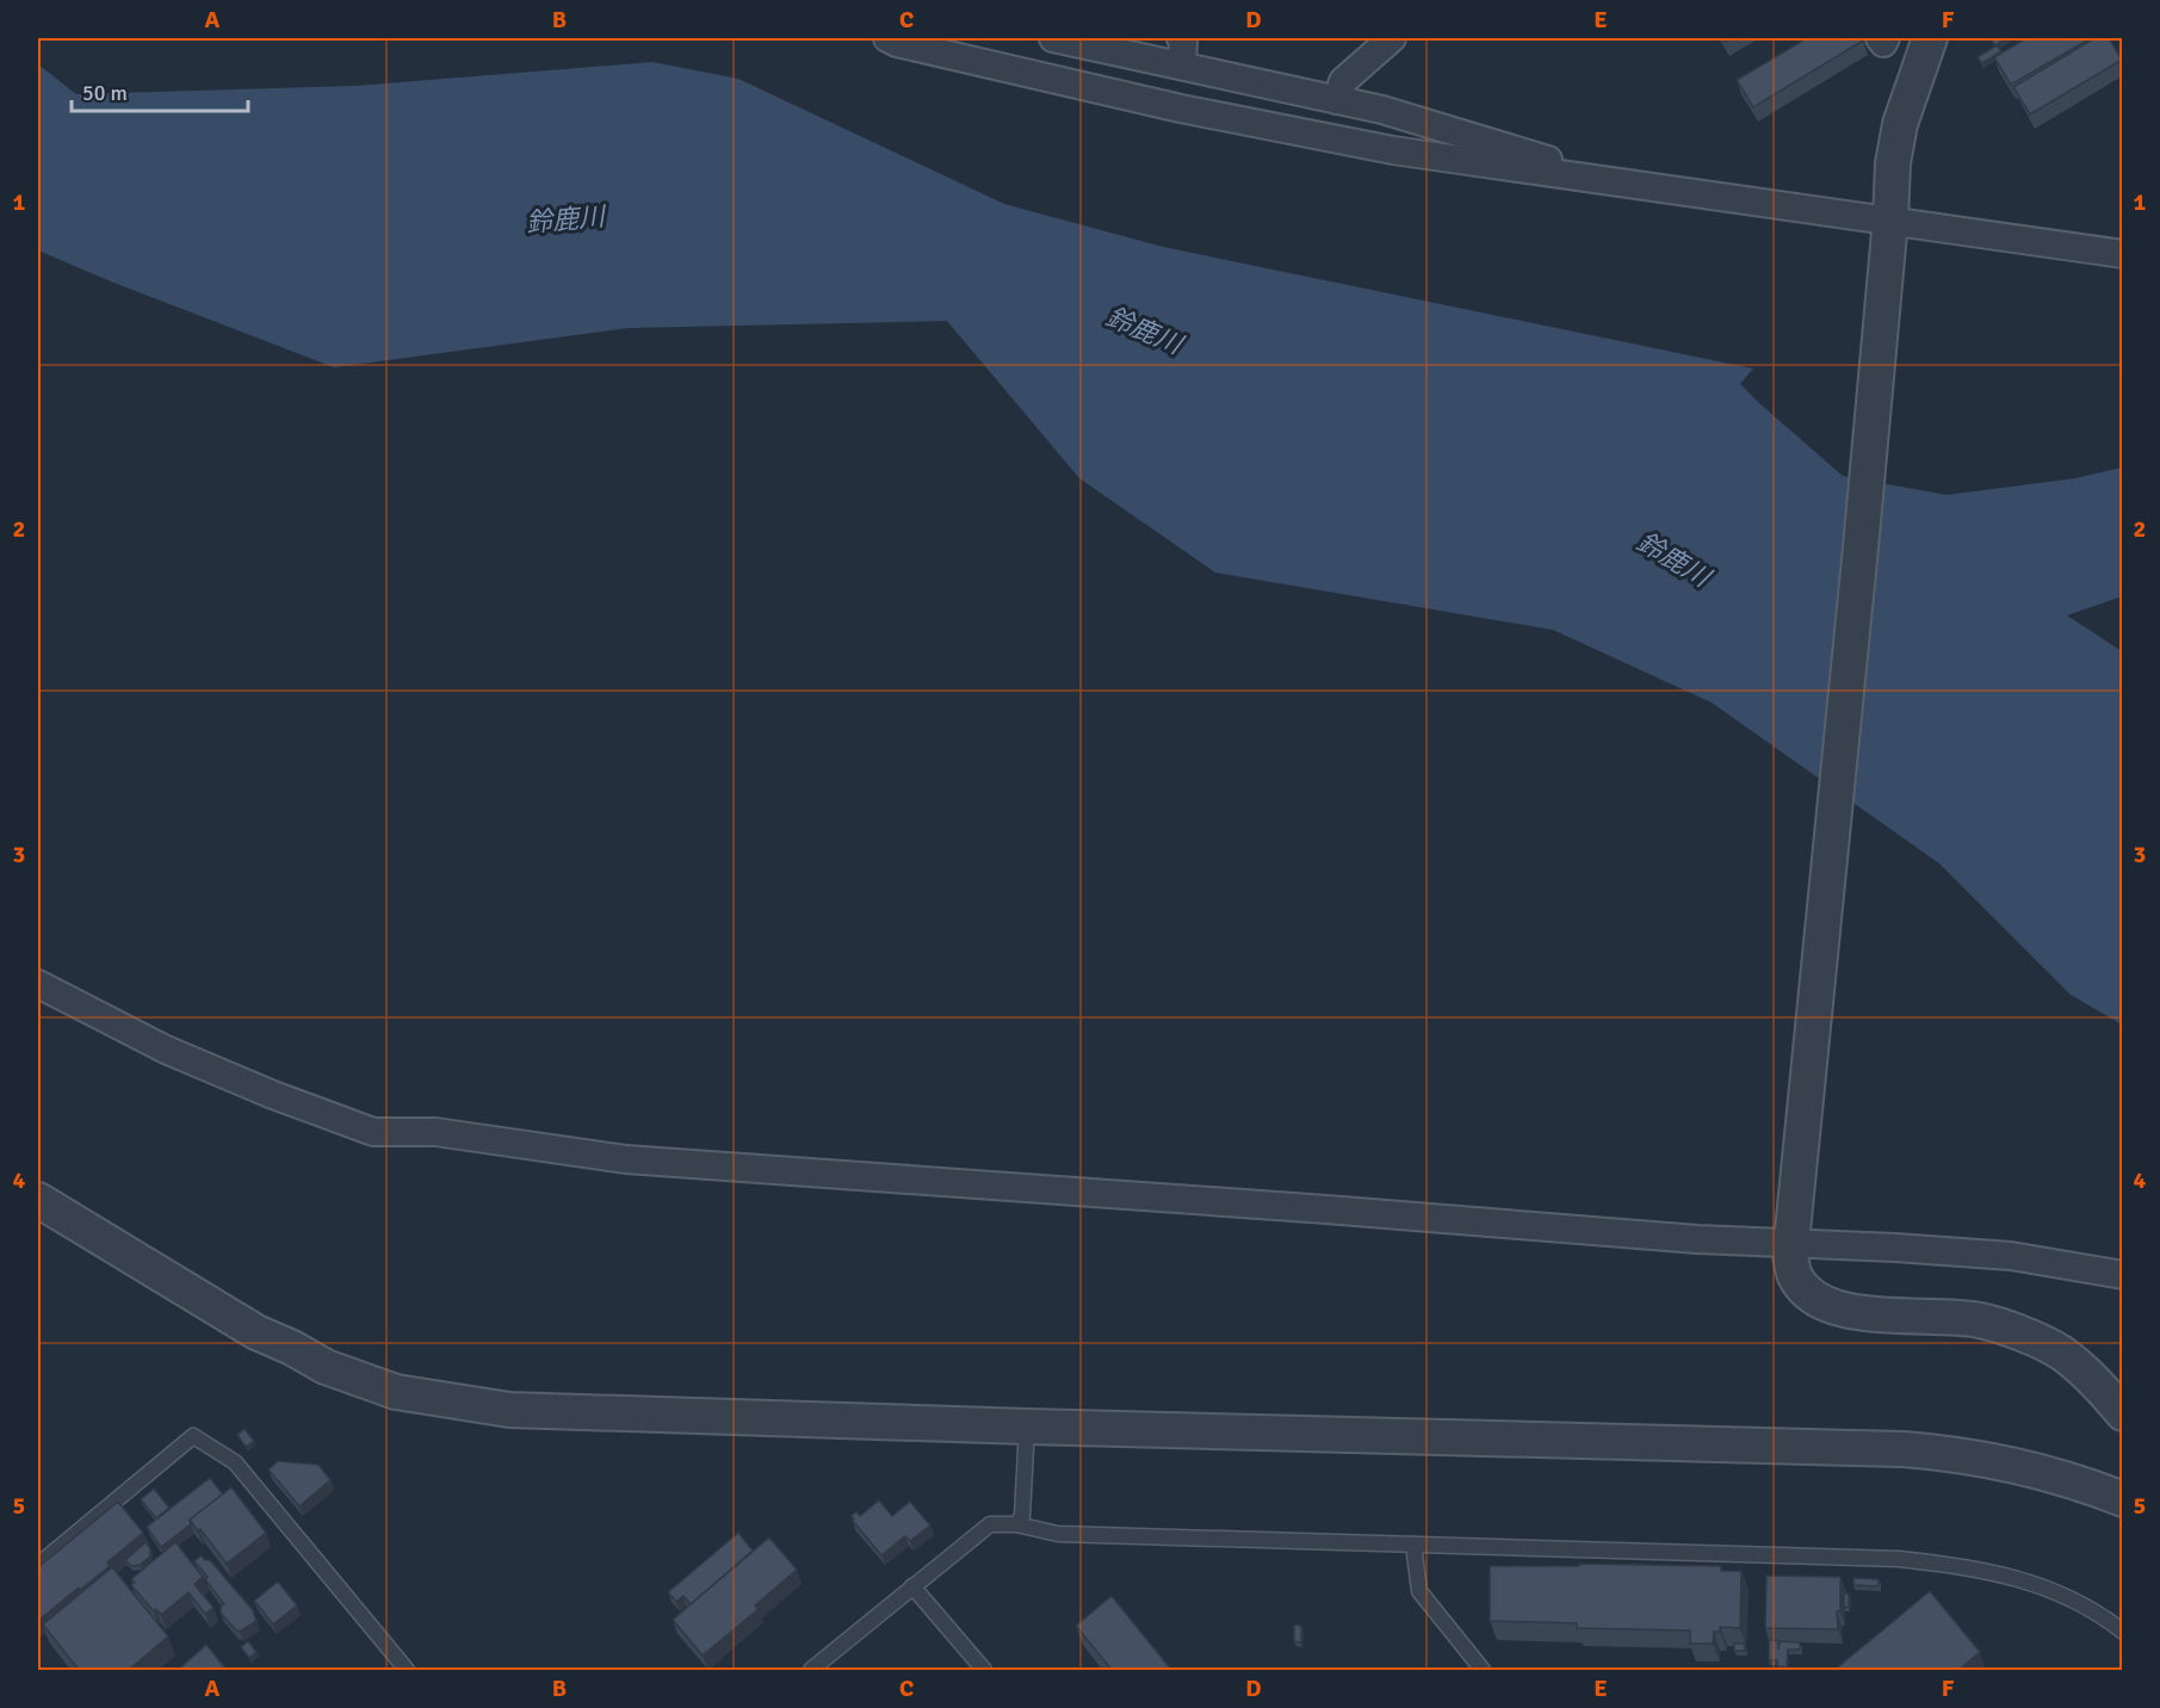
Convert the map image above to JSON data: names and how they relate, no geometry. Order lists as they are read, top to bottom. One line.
{"water":["鈴鹿川"],"scale_bar":"50 m","grid":{"columns":["A","B","C","D","E","F"],"rows":["1","2","3","4","5"]}}
